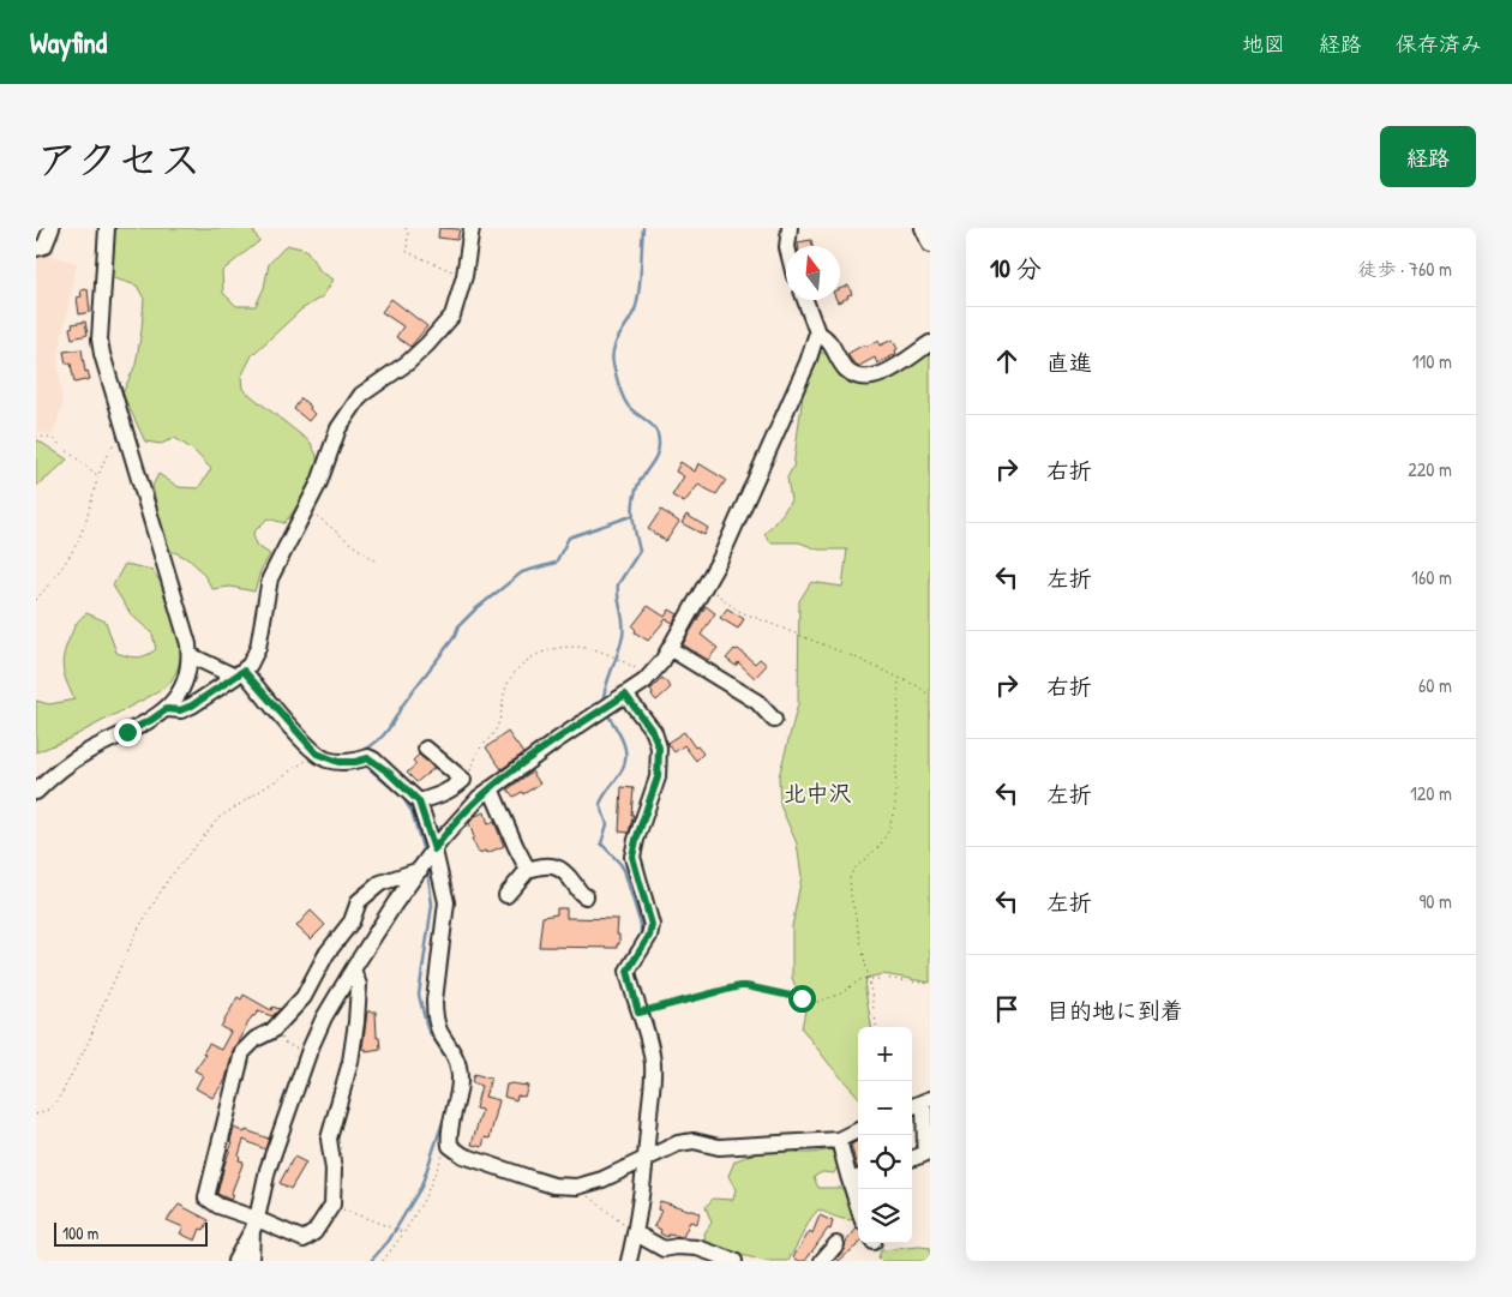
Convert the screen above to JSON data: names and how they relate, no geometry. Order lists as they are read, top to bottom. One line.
{"districts":["北中沢"],"scale_bar":"100 m","north":"top","page":{"header":"Wayfind","nav":["地図","経路","保存済み"],"title":"アクセス","buttons":"経路","heading":["10 分","徒歩 · 760 m"],"list":[["直進","110 m"],["右折","220 m"],["左折","160 m"],["右折","60 m"],["左折","120 m"],["左折","90 m"],"目的地に到着"],"map_buttons":["+","−"],"scale":"100 m"}}
